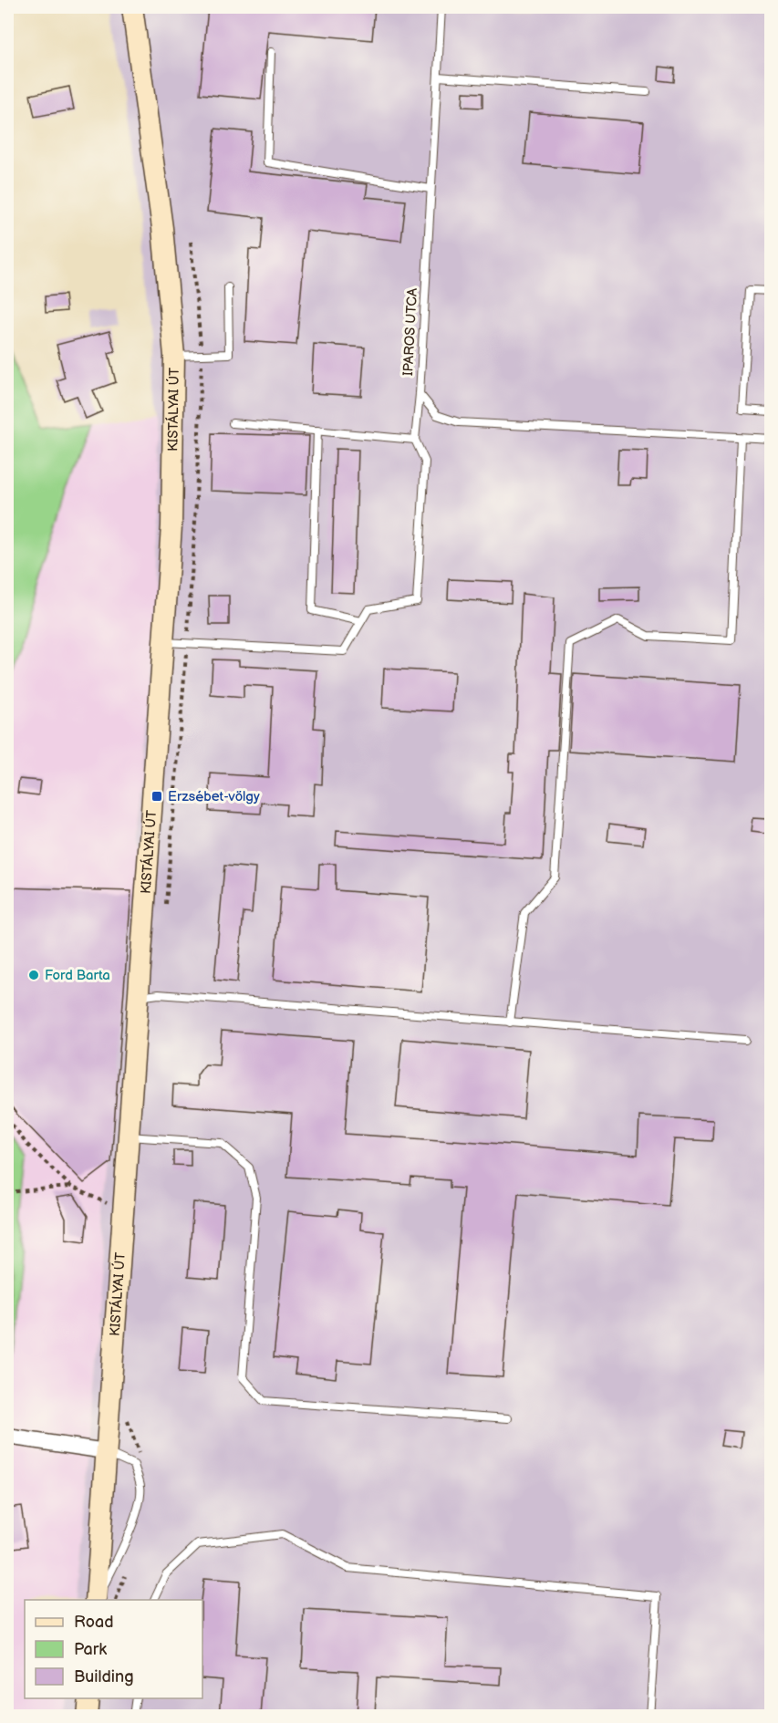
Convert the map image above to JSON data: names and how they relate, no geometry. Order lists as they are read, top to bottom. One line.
{"streets":{"main road":["KISTÁLYAI ÚT"],"lane":["IPAROS UTCA"]},"places":{"transit":["Erzsébet-völgy"],"other":["Ford Barta"]},"legend":["Road","Park","Building"]}
